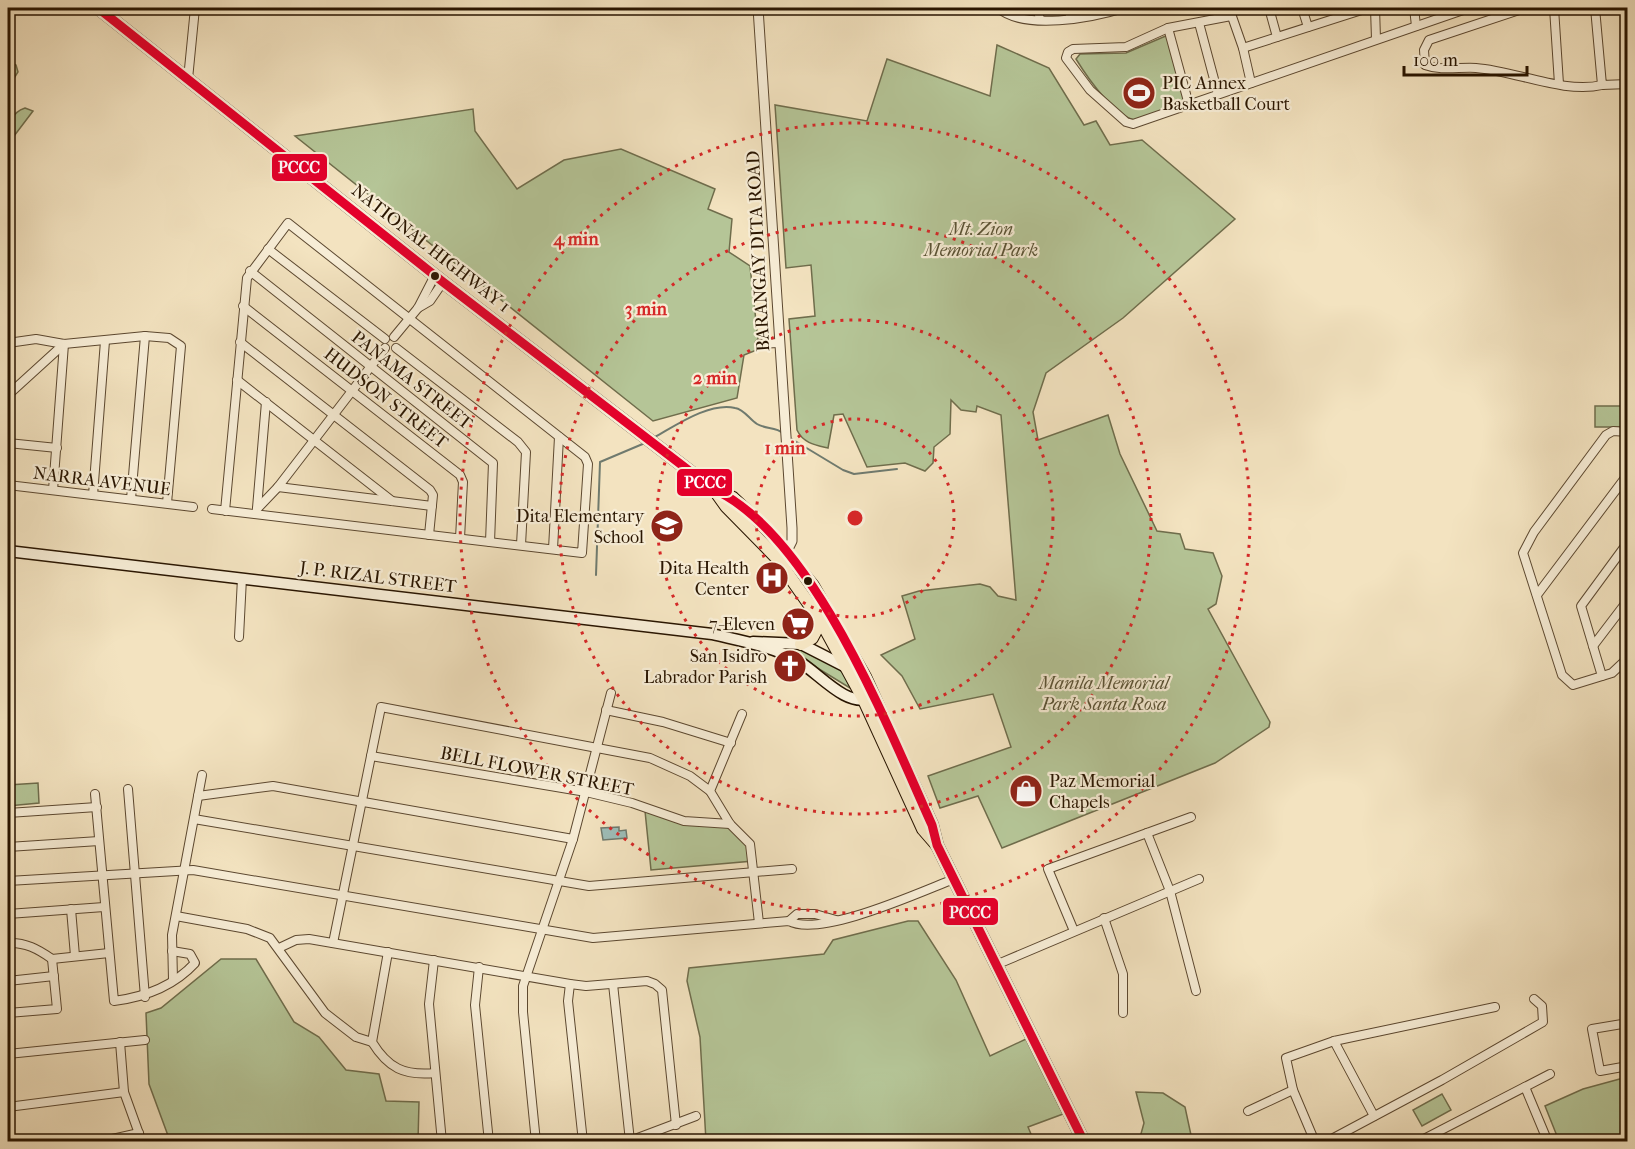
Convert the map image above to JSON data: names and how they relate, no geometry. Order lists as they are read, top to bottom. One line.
{"streets":{"highway":["NATIONAL HIGHWAY 1"],"main road":["J. P. RIZAL STREET"],"street":["BARANGAY DITA ROAD","PANAMA STREET","HUDSON STREET","NARRA AVENUE","BELL FLOWER STREET"]},"crossings":[["NATIONAL HIGHWAY 1","BARANGAY DITA ROAD"],["NATIONAL HIGHWAY 1","J. P. RIZAL STREET"]],"parks":["Mt. Zion Memorial Park","Manila Memorial Park Santa Rosa"],"places":{"sports":["PIC Annex Basketball Court"],"school or university":["Dita Elementary School"],"hospital":["Dita Health Center"],"supermarket":["7-Eleven"],"church":["San Isidro Labrador Parish"],"shop":["Paz Memorial Chapels"]},"lines":["transit line PCCC"],"scale_bar":"100 m","rings":["4 min","3 min","2 min","1 min"]}
